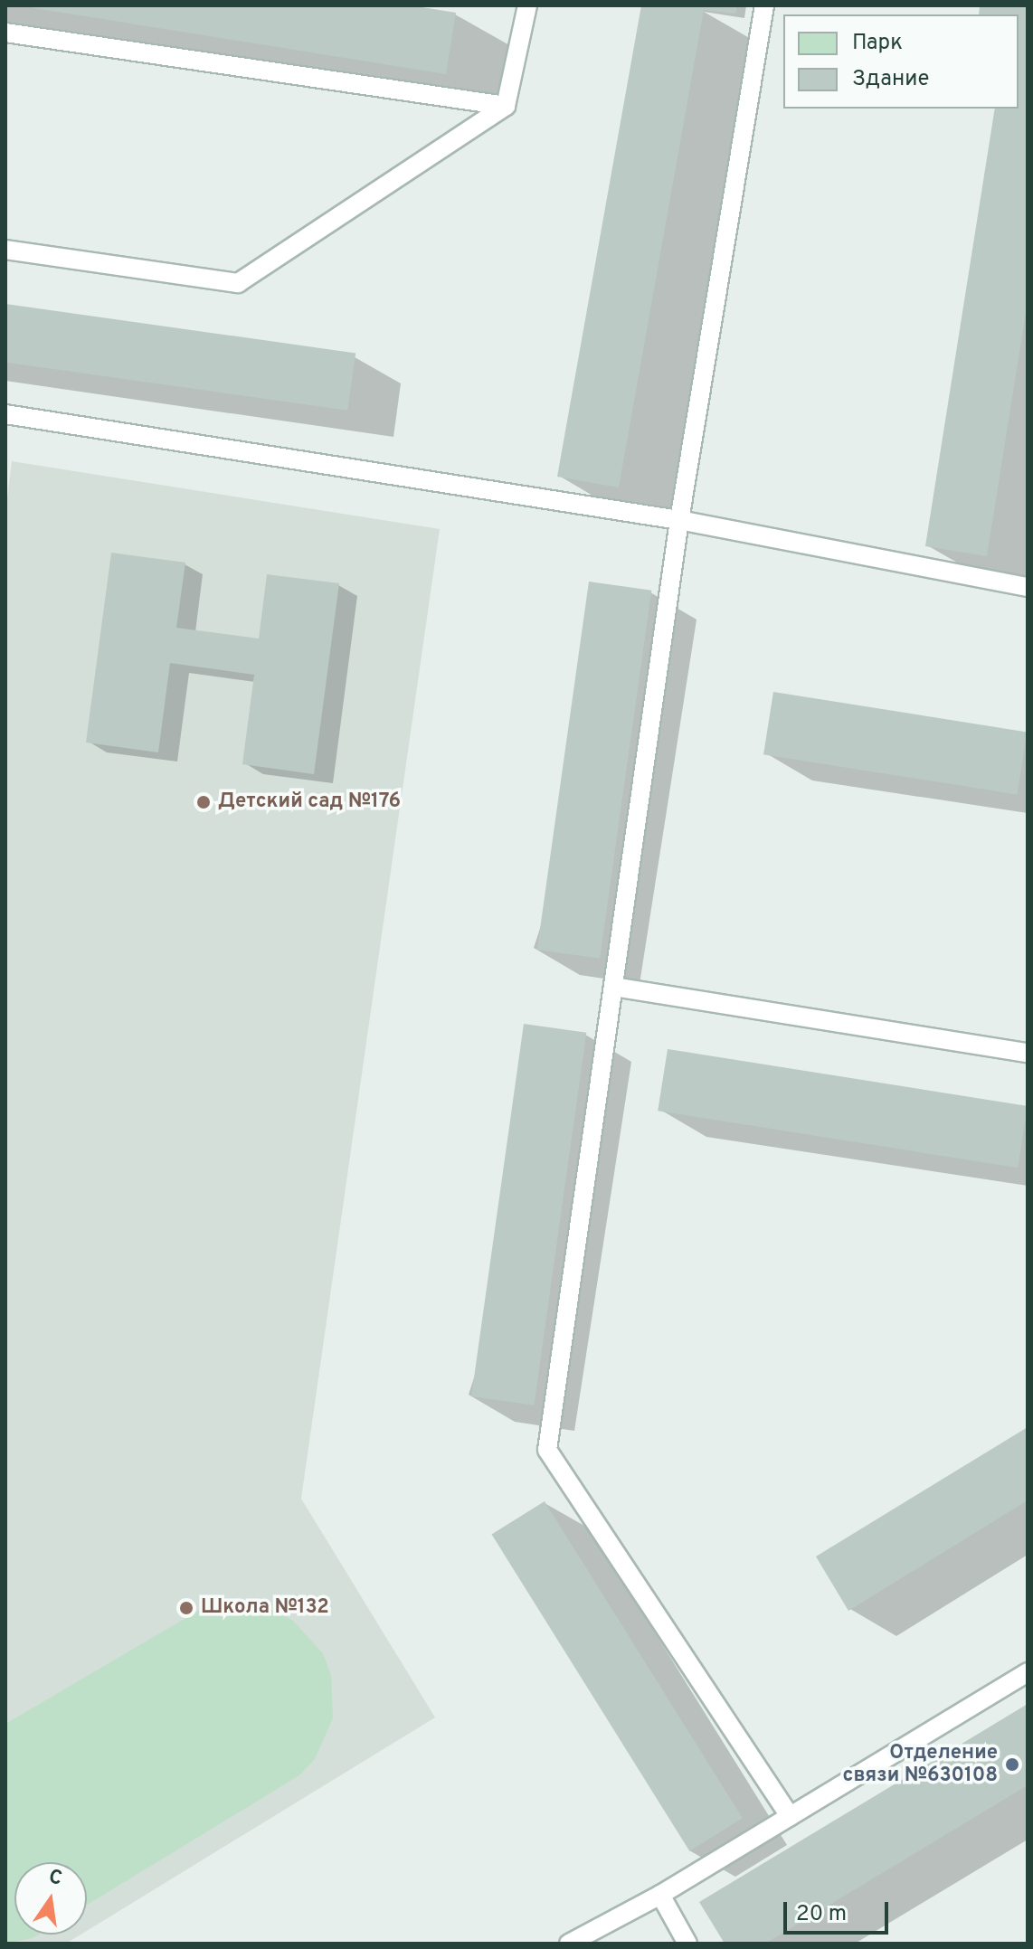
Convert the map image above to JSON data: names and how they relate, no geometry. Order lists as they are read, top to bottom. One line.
{"places":["Детский сад №176","Школа №132","Отделение связи №630108"],"legend":["Парк","Здание"],"scale_bar":"20 m","north":"top"}
